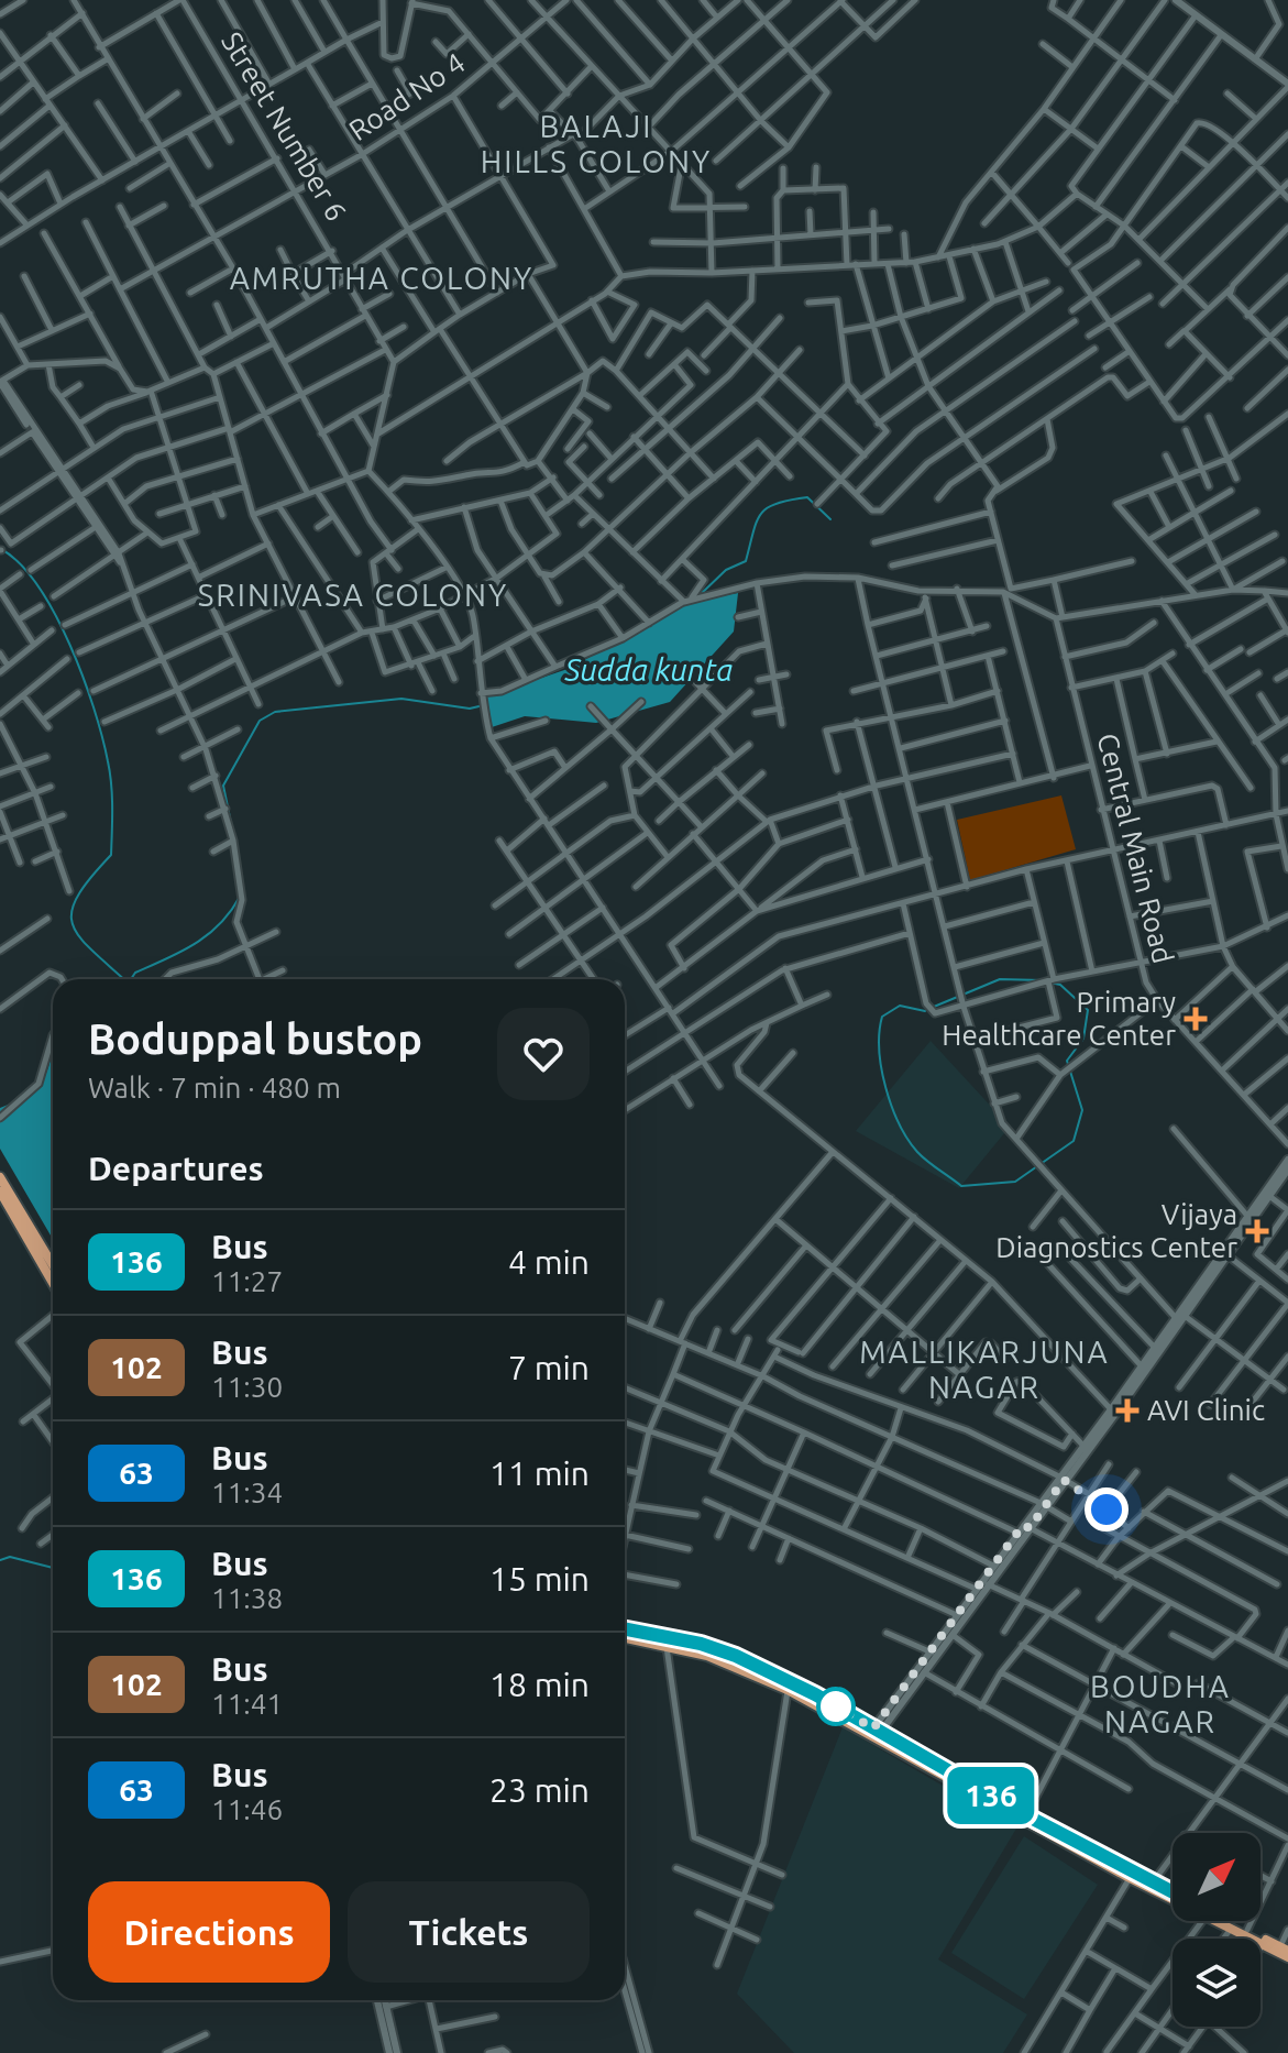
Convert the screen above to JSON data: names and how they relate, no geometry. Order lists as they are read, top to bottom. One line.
{"streets":{"street":["Road No 4","Street Number 6","Central Main Road"]},"crossings":[["Road No 4","Street Number 6"]],"districts":["BALAJI HILLS COLONY","AMRUTHA COLONY","SRINIVASA COLONY","MALLIKARJUNA NAGAR","BOUDHA NAGAR"],"water":["Sudda kunta"],"places":{"health":["Primary Healthcare Center","Vijaya Diagnostics Center","AVI Clinic"]},"lines":["bus line 136"],"north":"top right","page":{"on_map":"136","heading":[["Boduppal bustop","Walk · 7 min · 480 m"],"Departures"],"list":[{"mark":"136","name":"Bus","note":"11:27","value":"4 min"},{"mark":"102","name":"Bus","note":"11:30","value":"7 min"},{"mark":"63","name":"Bus","note":"11:34","value":"11 min"},{"mark":"136","name":"Bus","note":"11:38","value":"15 min"},{"mark":"102","name":"Bus","note":"11:41","value":"18 min"},{"mark":"63","name":"Bus","note":"11:46","value":"23 min"}],"buttons":["Directions","Tickets"]}}
